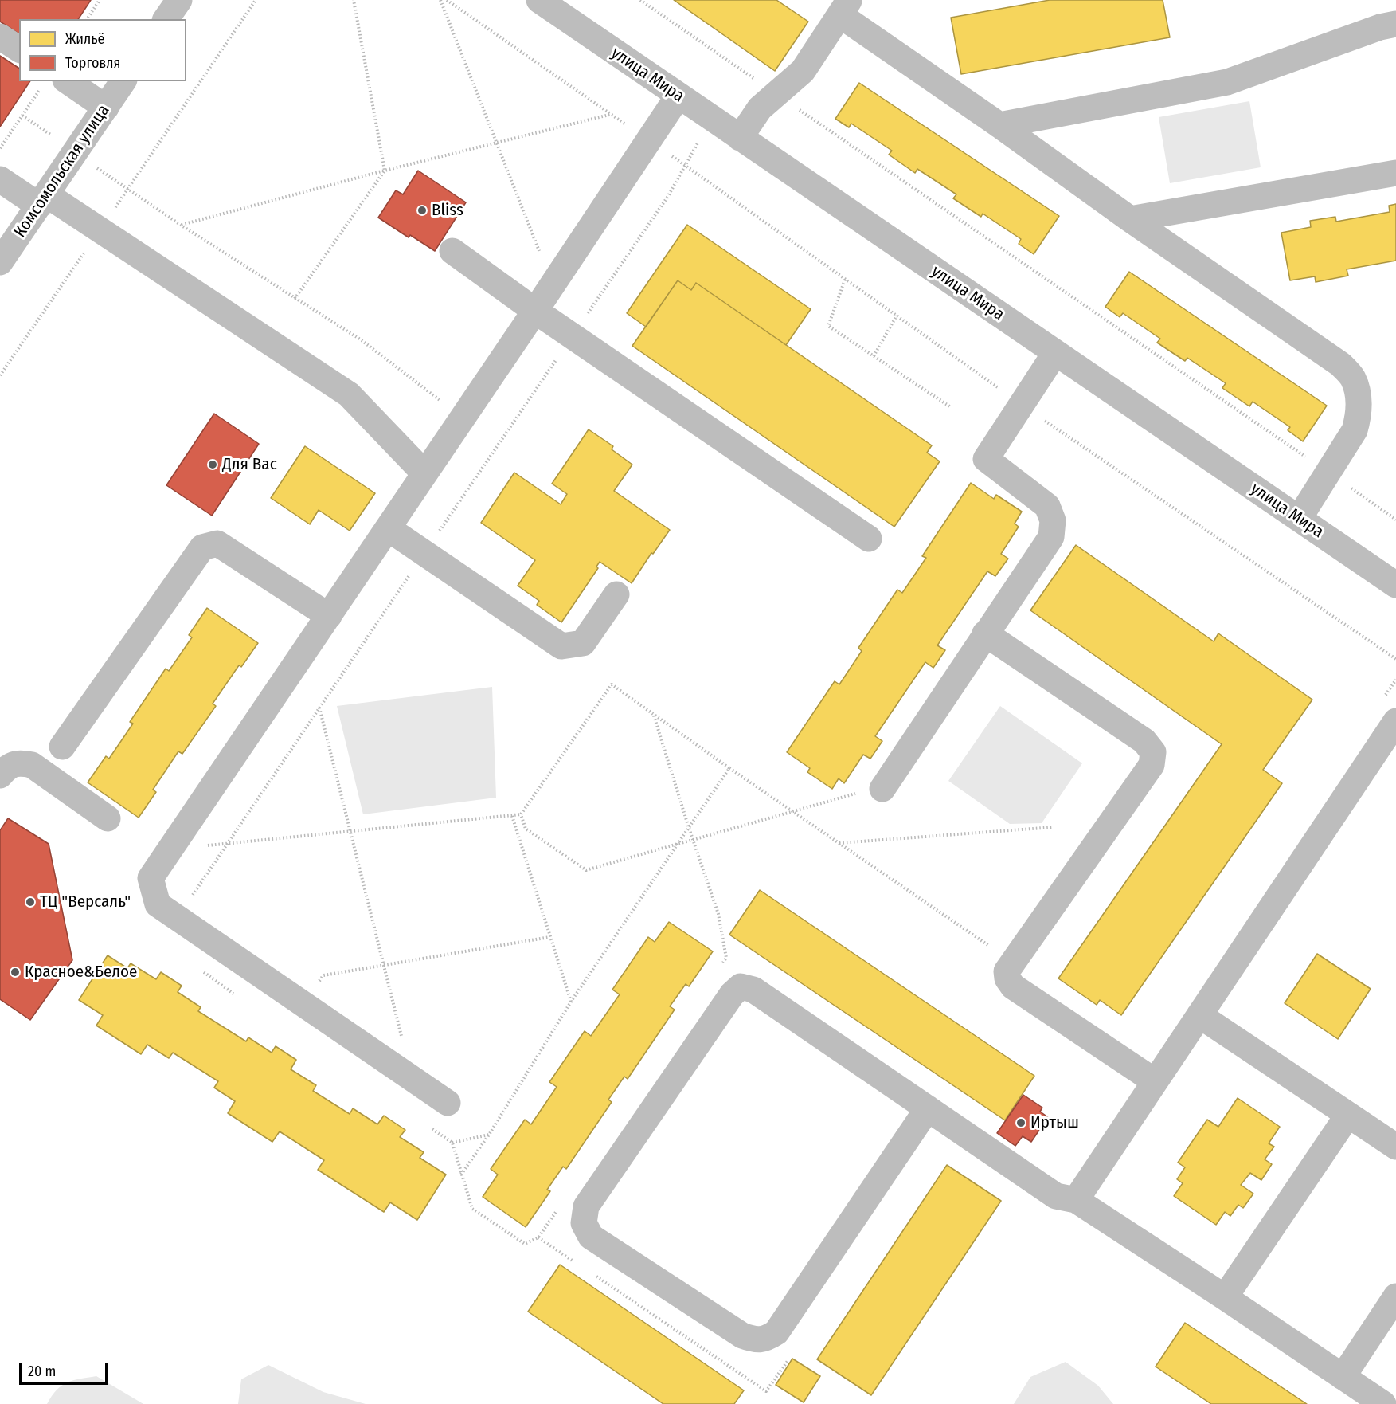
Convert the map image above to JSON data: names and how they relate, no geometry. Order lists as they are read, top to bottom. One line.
{"streets":{"street":["улица Мира","Комсомольская улица"]},"places":["Bliss","Для Вас","ТЦ \"Версаль\"","Красное&Белое","Иртыш"],"legend":["Жильё","Торговля"],"scale_bar":"20 m"}
